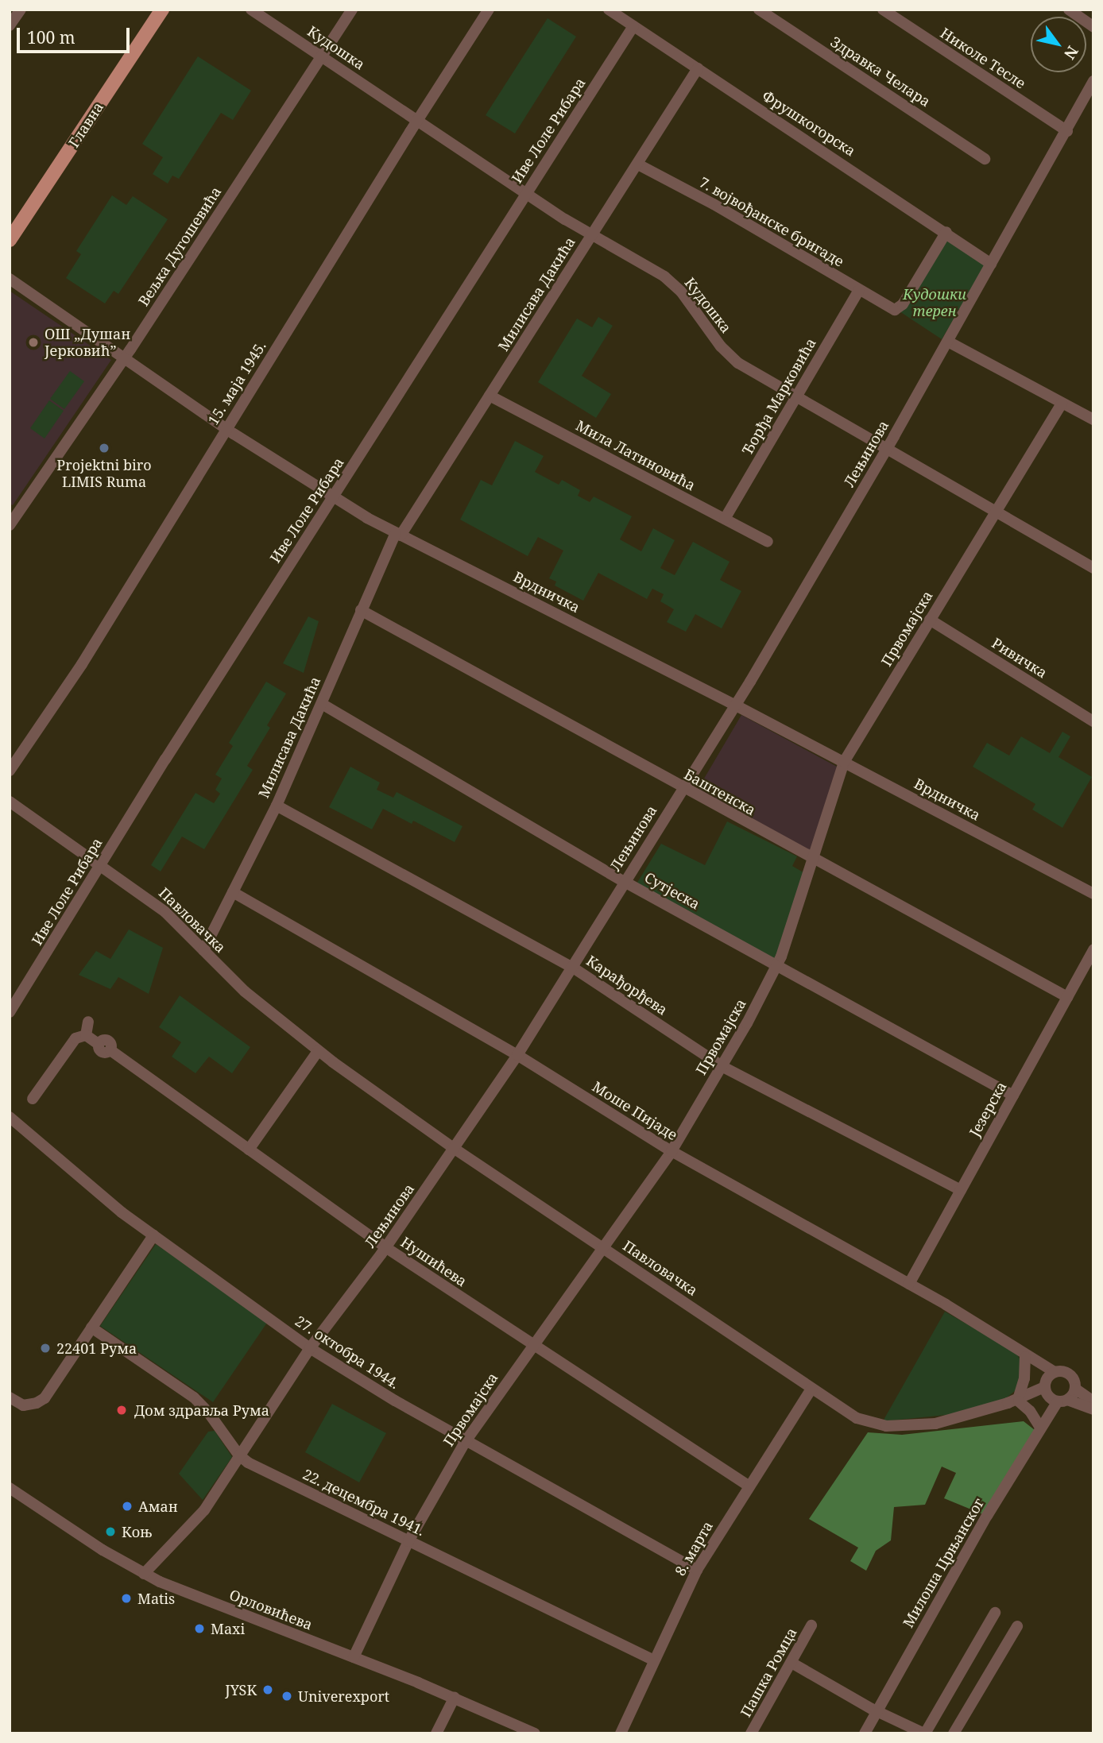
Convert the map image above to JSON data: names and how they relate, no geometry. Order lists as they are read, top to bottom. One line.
{"streets":{"main road":["Главна"],"street":["Кудошка","Николе Тесле","Здравка Челара","Фрушкогорска","Иве Лоле Рибара","7. војвођанске бригаде","Вељка Дугошевића","Милисава Дакића","15. маја 1945.","Ђорђа Марковића","Лењинова","Мила Латиновића","Врдничка","Првомајска","Ривичка","Баштенска","Сутјеска","Павловачка","Карађорђева","Језерска","Моше Пијаде","Нушићева","27. октобра 1944.","22. децембра 1941.","8. марта","Милоша Црњанског","Орловићева","Пашка Ромца"]},"crossings":[["Кудошка","Иве Лоле Рибара"],["Кудошка","Вељка Дугошевића"],["Кудошка","Милисава Дакића"],["Кудошка","15. маја 1945."],["Кудошка","Ђорђа Марковића"],["Кудошка","Лењинова"],["Кудошка","Првомајска"],["Николе Тесле","Лењинова"],["Фрушкогорска","Иве Лоле Рибара"],["Фрушкогорска","7. војвођанске бригаде"],["Фрушкогорска","Милисава Дакића"],["Фрушкогорска","Лењинова"],["Иве Лоле Рибара","Врдничка"],["Иве Лоле Рибара","Павловачка"],["7. војвођанске бригаде","Милисава Дакића"],["7. војвођанске бригаде","Ђорђа Марковића"],["Вељка Дугошевића","Врдничка"],["Милисава Дакића","Мила Латиновића"],["Милисава Дакића","Врдничка"],["Милисава Дакића","Баштенска"],["Милисава Дакића","Сутјеска"],["Милисава Дакића","Павловачка"],["Милисава Дакића","Карађорђева"],["Милисава Дакића","Моше Пијаде"],["15. маја 1945.","Врдничка"],["Ђорђа Марковића","Мила Латиновића"],["Лењинова","Врдничка"],["Лењинова","Баштенска"],["Лењинова","Сутјеска"],["Лењинова","Павловачка"],["Лењинова","Карађорђева"],["Лењинова","Моше Пијаде"],["Лењинова","Нушићева"],["Лењинова","27. октобра 1944."],["Лењинова","22. децембра 1941."],["Лењинова","Орловићева"],["Врдничка","Првомајска"],["Првомајска","Ривичка"],["Првомајска","Баштенска"],["Првомајска","Сутјеска"],["Првомајска","Павловачка"],["Првомајска","Карађорђева"],["Првомајска","Моше Пијаде"],["Првомајска","Нушићева"],["Првомајска","27. октобра 1944."],["Првомајска","22. децембра 1941."],["Првомајска","Орловићева"],["Баштенска","Језерска"],["Сутјеска","Језерска"],["Павловачка","Моше Пијаде"],["Павловачка","8. марта"],["Павловачка","Милоша Црњанског"],["Карађорђева","Језерска"],["Језерска","Моше Пијаде"],["Моше Пијаде","Милоша Црњанског"],["Нушићева","8. марта"],["27. октобра 1944.","8. марта"],["22. децембра 1941.","8. марта"]],"parks":["Кудошки терен"],"places":["ОШ „Душан Јерковић”","Projektni biro LIMIS Ruma","22401 Рума","Дом здравља Рума","Аман","Коњ","Matis","Maxi","JYSK","Univerexport"],"scale_bar":"100 m","north":"bottom right"}
